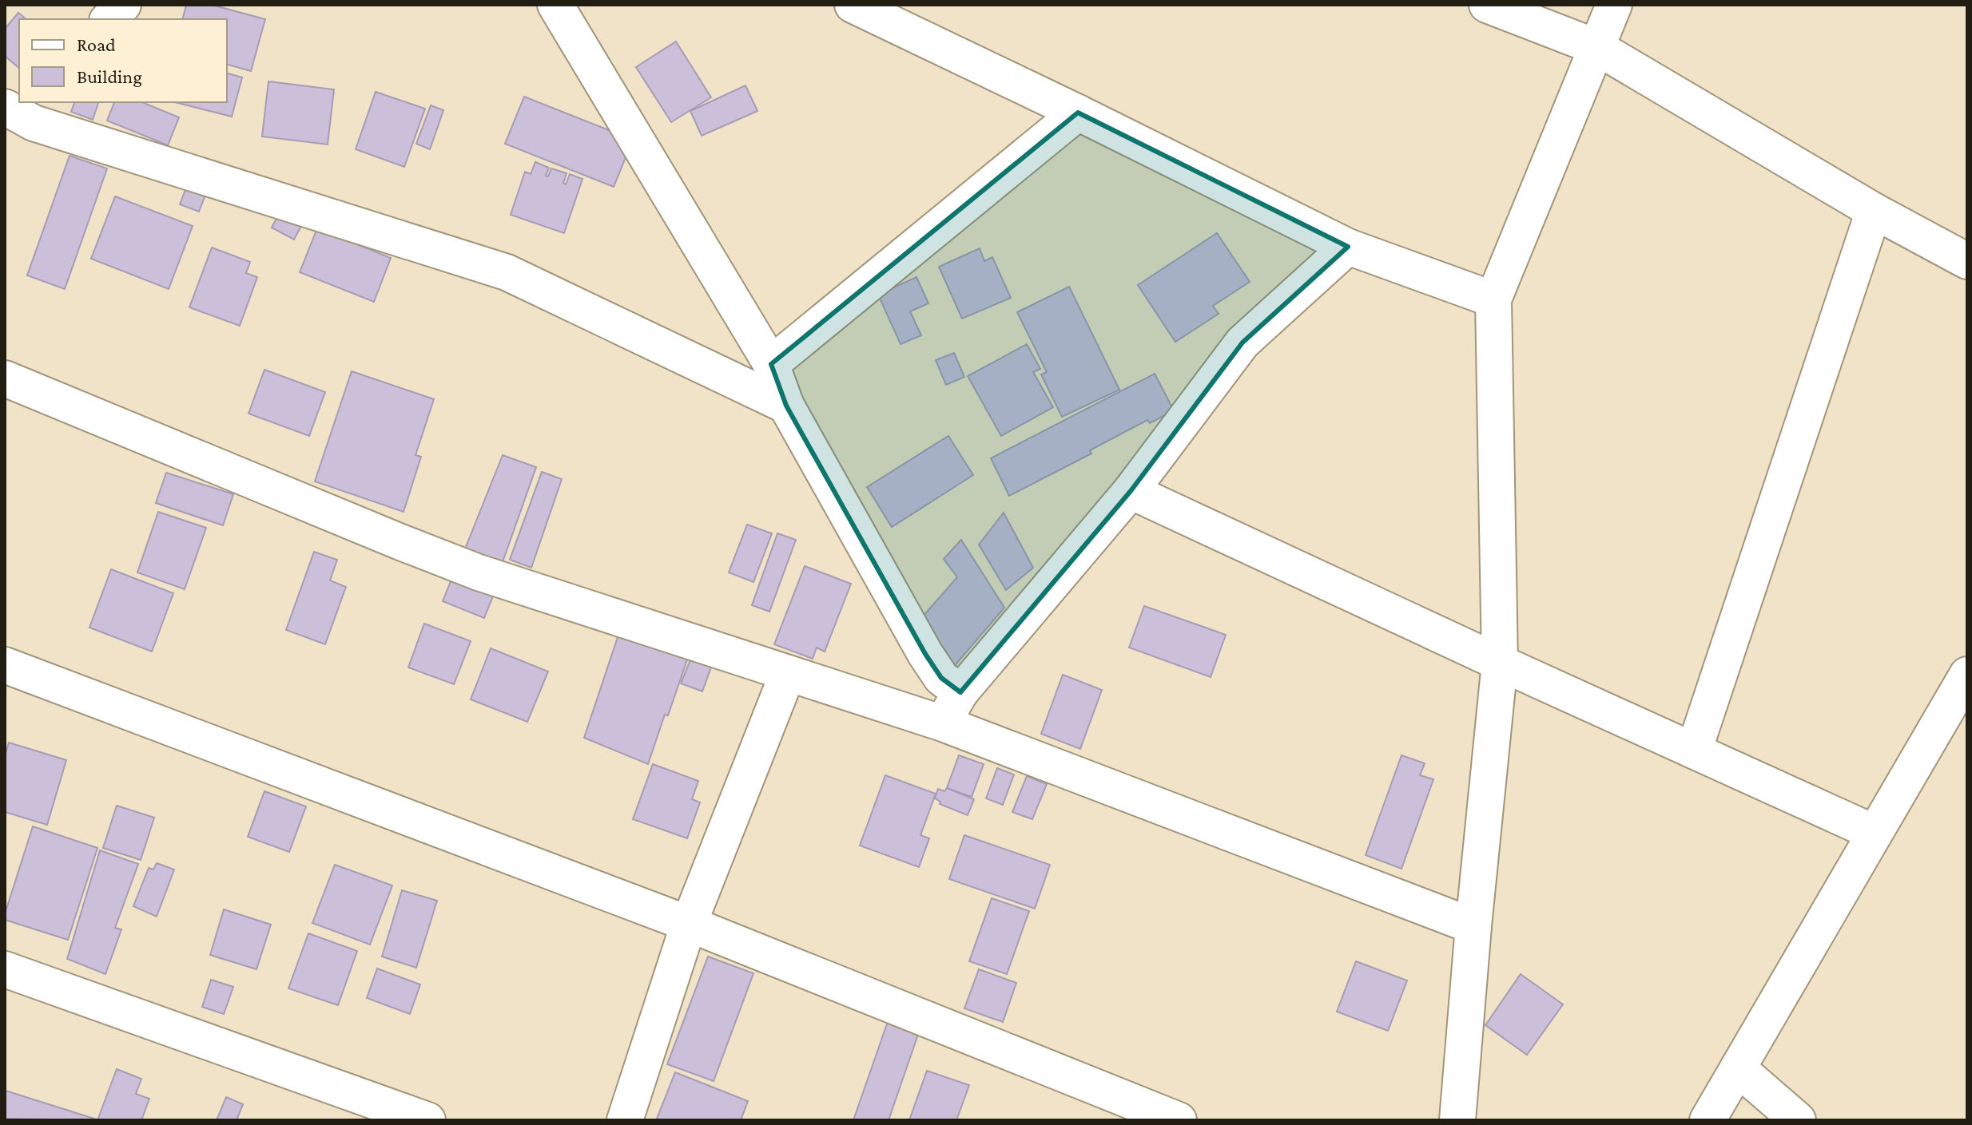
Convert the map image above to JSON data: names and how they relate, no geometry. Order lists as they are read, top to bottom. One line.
{"legend":["Road","Building"]}
